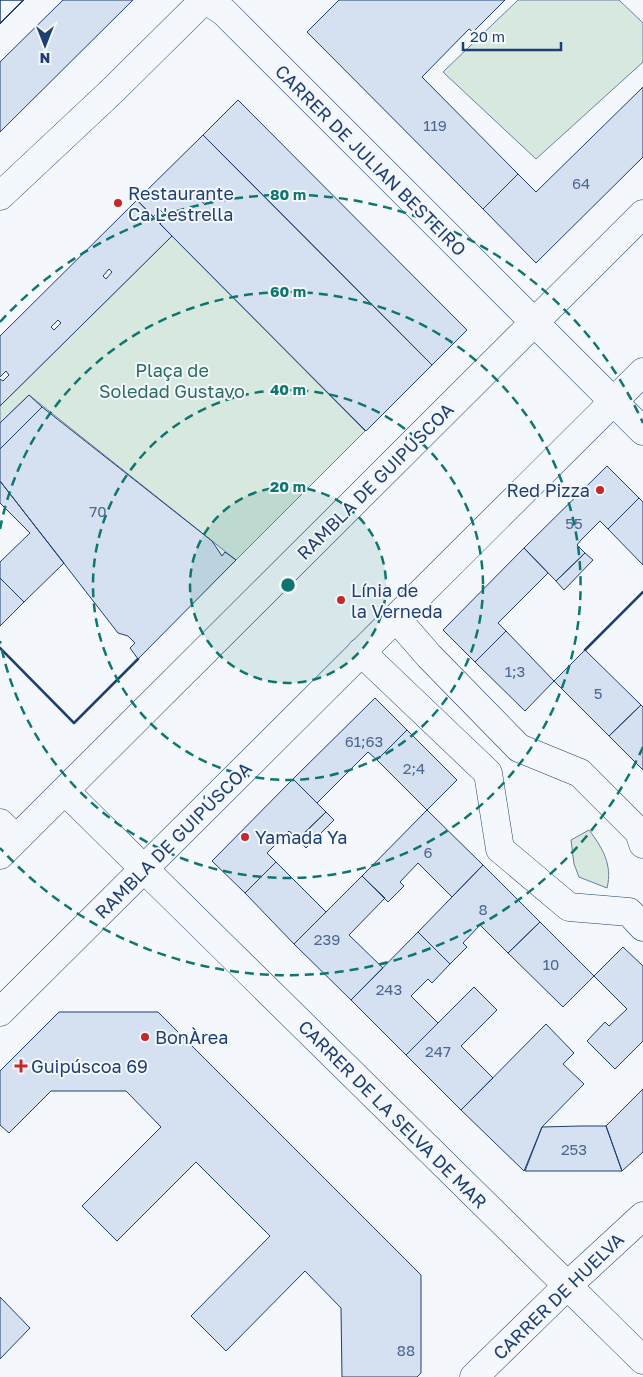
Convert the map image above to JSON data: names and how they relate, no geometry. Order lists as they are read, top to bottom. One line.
{"streets":{"street":["CARRER DE JULIAN BESTEIRO","RAMBLA DE GUIPÚSCOA","CARRER DE LA SELVA DE MAR","CARRER DE HUELVA"]},"crossings":[["CARRER DE JULIAN BESTEIRO","RAMBLA DE GUIPÚSCOA"],["RAMBLA DE GUIPÚSCOA","CARRER DE LA SELVA DE MAR"],["CARRER DE LA SELVA DE MAR","CARRER DE HUELVA"]],"parks":["Plaça de Soledad Gustavo"],"places":{"other":["Restaurante Ca L'estrella","Red Pizza","Línia de la Verneda","Yamada Ya","BonÀrea"],"health":["Guipúscoa 69"]},"house_numbers":["119","64","70","55","1;3","5","61;63","2;4","6","8","239","10","243","247","253","88"],"scale_bar":"20 m","north":"bottom","rings":["80 m","60 m","40 m","20 m"]}
